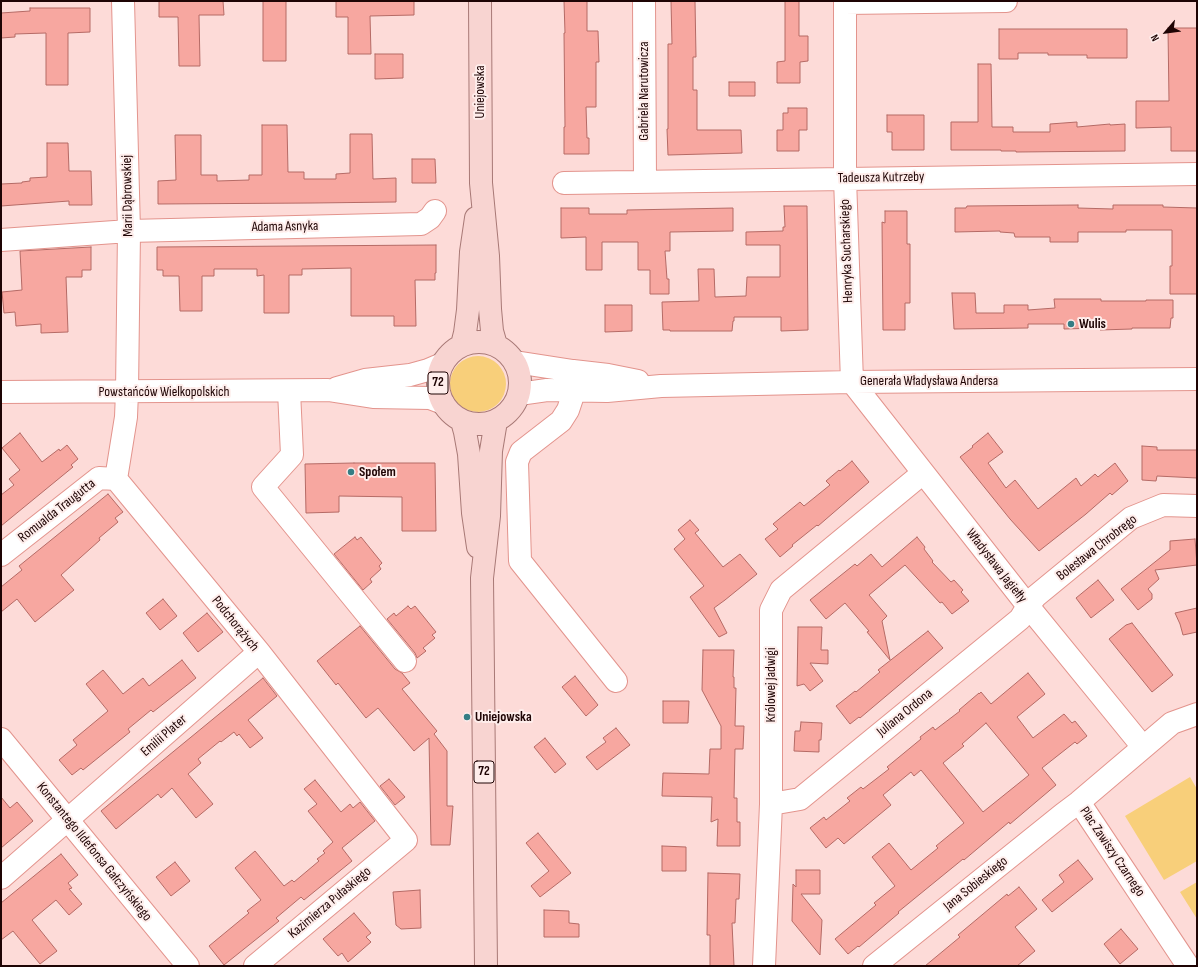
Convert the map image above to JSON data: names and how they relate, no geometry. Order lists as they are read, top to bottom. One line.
{"streets":{"main road":["Uniejowska","72"],"street":["Gabriela Narutowicza","Tadeusza Kutrzeby","Marii Dąbrowskiej","Adama Asnyka","Henryka Sucharskiego","Generała Władysława Andersa","Powstańców Wielkopolskich","Romualda Traugutta","Bolesława Chrobrego","Władysława Jagiełły","Podchorążych","Królowej Jadwigi","Juliana Ordona","Emilii Plater","Konstantego Ildefonsa Gałczyńskiego","Plac Zawiszy Czarnego","Jana Sobieskiego","Kazimierza Pułaskiego"]},"crossings":[["Gabriela Narutowicza","Tadeusza Kutrzeby"],["Uniejowska","Generała Władysława Andersa"],["Uniejowska","72"],["Uniejowska","Powstańców Wielkopolskich"],["Tadeusza Kutrzeby","Henryka Sucharskiego"],["Marii Dąbrowskiej","Adama Asnyka"],["Marii Dąbrowskiej","Powstańców Wielkopolskich"],["Henryka Sucharskiego","Generała Władysława Andersa"],["Henryka Sucharskiego","Władysława Jagiełły"],["Generała Władysława Andersa","72"],["Generała Władysława Andersa","Powstańców Wielkopolskich"],["Generała Władysława Andersa","Władysława Jagiełły"],["72","Powstańców Wielkopolskich"],["Romualda Traugutta","Podchorążych"],["Bolesława Chrobrego","Władysława Jagiełły"],["Bolesława Chrobrego","Juliana Ordona"],["Władysława Jagiełły","Królowej Jadwigi"],["Władysława Jagiełły","Juliana Ordona"],["Władysława Jagiełły","Plac Zawiszy Czarnego"],["Podchorążych","Emilii Plater"],["Podchorążych","Kazimierza Pułaskiego"],["Królowej Jadwigi","Juliana Ordona"],["Emilii Plater","Konstantego Ildefonsa Gałczyńskiego"],["Plac Zawiszy Czarnego","Jana Sobieskiego"]],"places":["Wulis","Społem","Uniejowska"],"north":"bottom left"}
